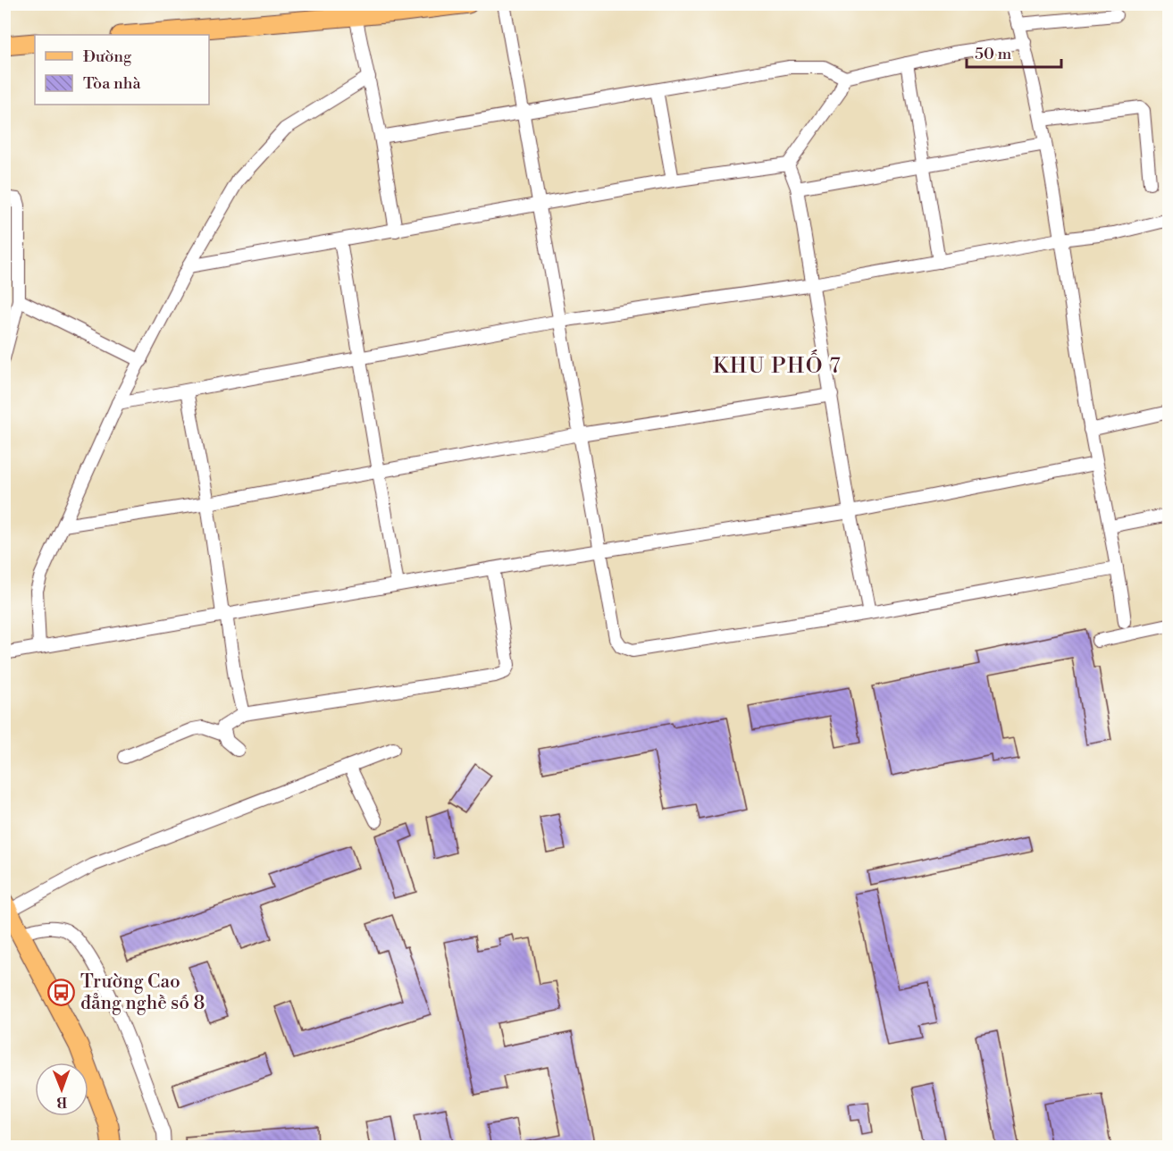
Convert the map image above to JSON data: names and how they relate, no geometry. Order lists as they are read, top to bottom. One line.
{"districts":["KHU PHỐ 7"],"places":{"bus stop":["Trường Cao đẳng nghề số 8"]},"legend":["Đường","Tòa nhà"],"scale_bar":"50 m","north":"bottom"}
